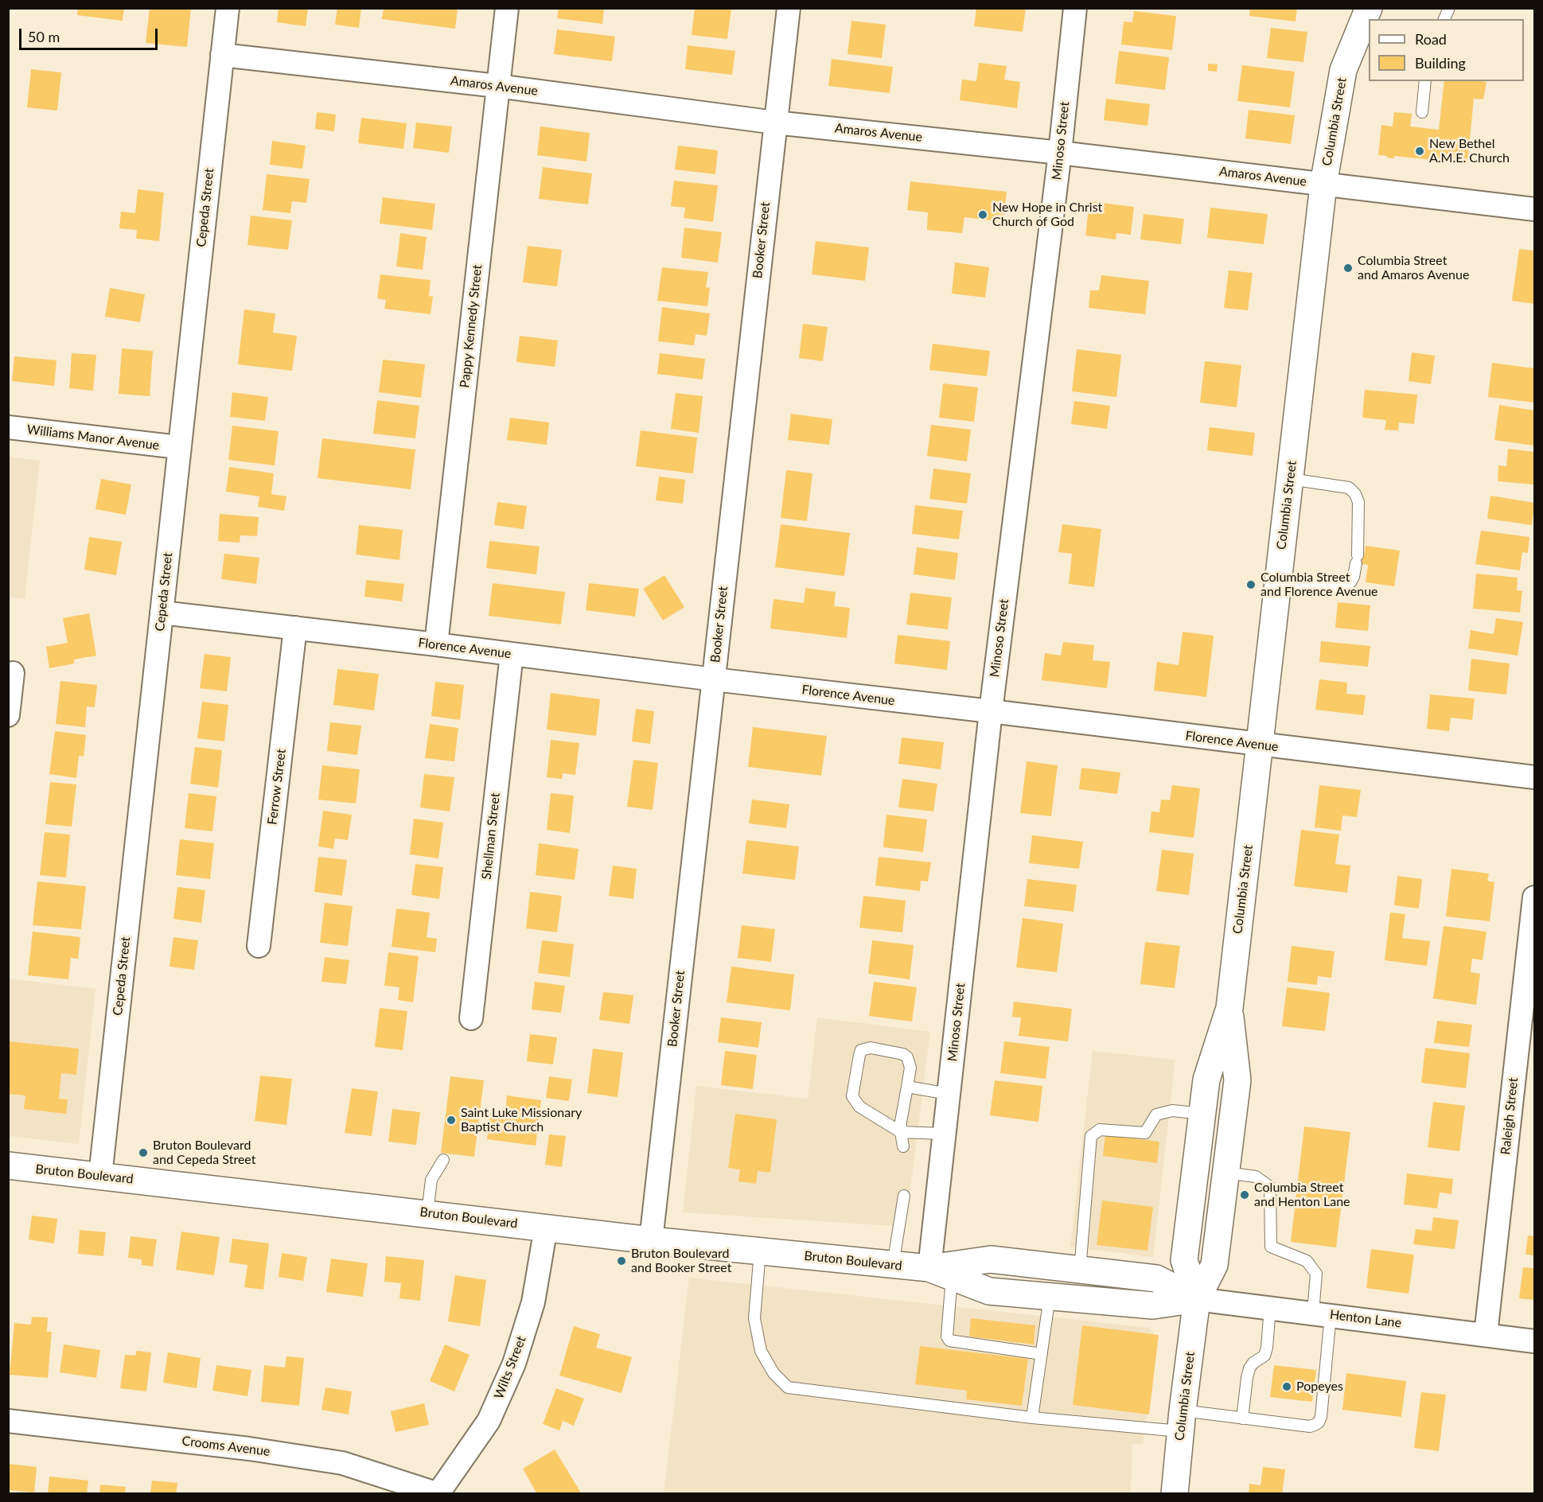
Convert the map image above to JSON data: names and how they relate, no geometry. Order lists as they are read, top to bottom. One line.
{"streets":{"street":["Amaros Avenue","Columbia Street","Minoso Street","Cepeda Street","Booker Street","Pappy Kennedy Street","Williams Manor Avenue","Florence Avenue","Ferrow Street","Shellman Street","Raleigh Street","Bruton Boulevard","Henton Lane","Wilts Street","Crooms Avenue"]},"crossings":[["Amaros Avenue","Columbia Street"],["Amaros Avenue","Minoso Street"],["Amaros Avenue","Cepeda Street"],["Amaros Avenue","Booker Street"],["Amaros Avenue","Pappy Kennedy Street"],["Columbia Street","Florence Avenue"],["Columbia Street","Bruton Boulevard"],["Columbia Street","Henton Lane"],["Minoso Street","Florence Avenue"],["Minoso Street","Bruton Boulevard"],["Cepeda Street","Williams Manor Avenue"],["Cepeda Street","Florence Avenue"],["Cepeda Street","Bruton Boulevard"],["Booker Street","Florence Avenue"],["Booker Street","Bruton Boulevard"],["Pappy Kennedy Street","Florence Avenue"],["Florence Avenue","Ferrow Street"],["Florence Avenue","Shellman Street"],["Raleigh Street","Henton Lane"],["Bruton Boulevard","Henton Lane"],["Bruton Boulevard","Wilts Street"],["Wilts Street","Crooms Avenue"]],"places":["New Bethel A.M.E. Church","New Hope in Christ Church of God","Columbia Street and Amaros Avenue","Columbia Street and Florence Avenue","Saint Luke Missionary Baptist Church","Bruton Boulevard and Cepeda Street","Columbia Street and Henton Lane","Bruton Boulevard and Booker Street","Popeyes"],"legend":["Road","Building"],"scale_bar":"50 m"}
